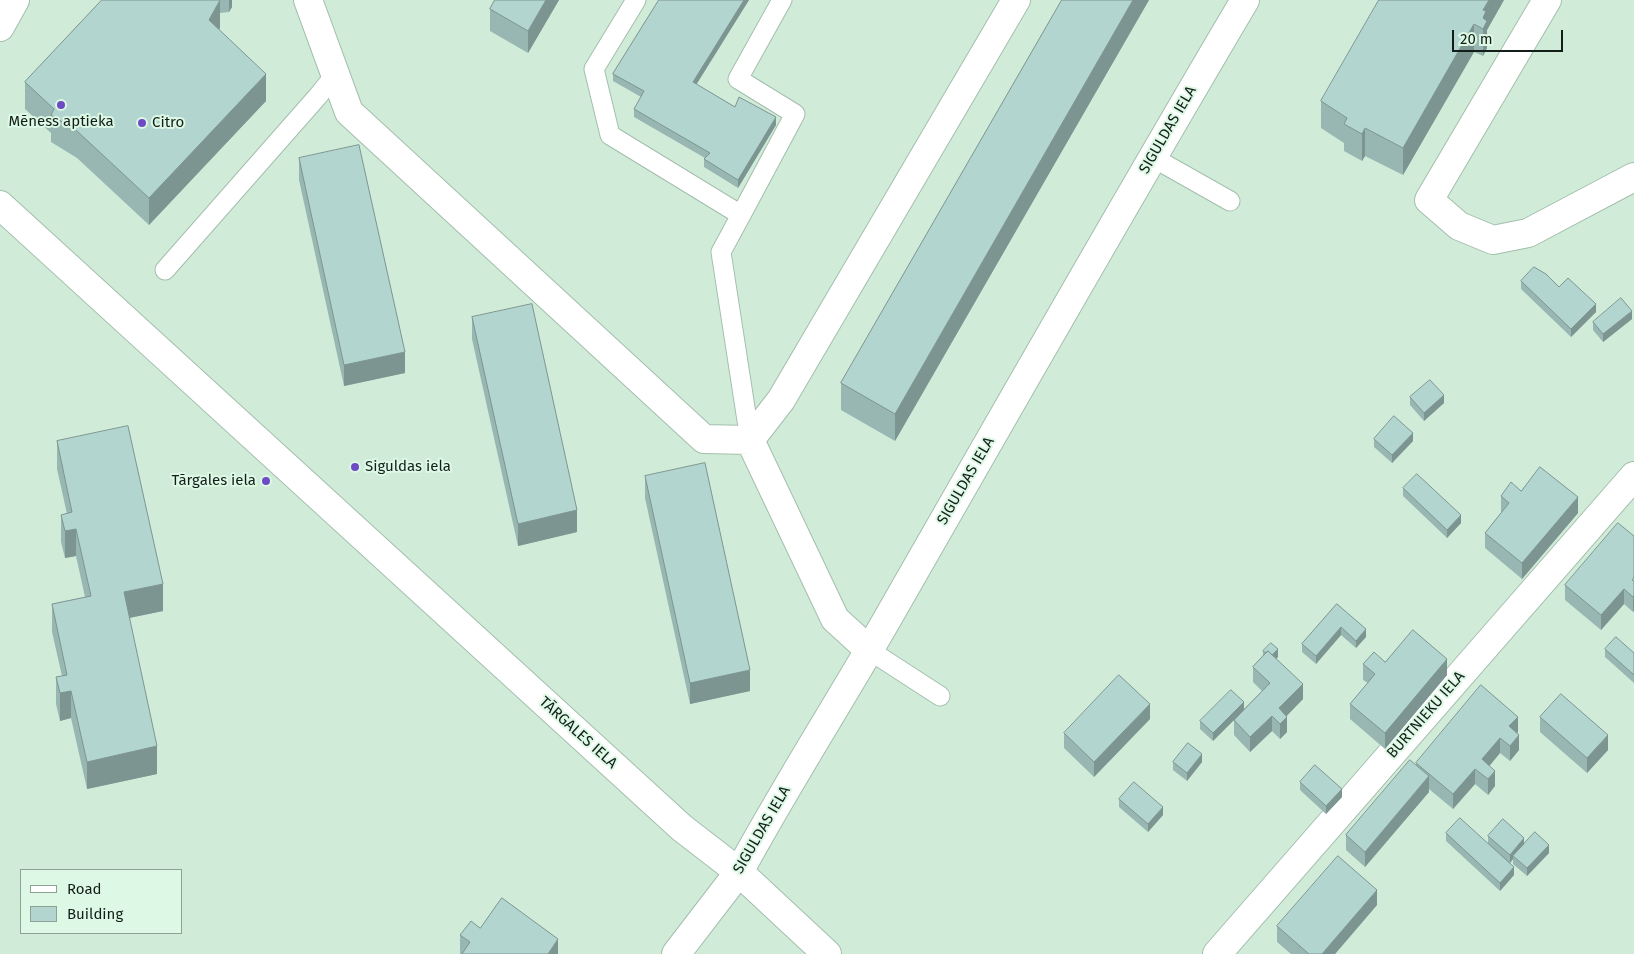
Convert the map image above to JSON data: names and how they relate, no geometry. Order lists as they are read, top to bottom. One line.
{"streets":{"street":["SIGULDAS IELA","BURTNIEKU IELA","TĀRGALES IELA"]},"crossings":[["SIGULDAS IELA","TĀRGALES IELA"]],"places":["Mēness aptieka","Citro","Siguldas iela","Tārgales iela"],"legend":["Road","Building"],"scale_bar":"20 m"}
